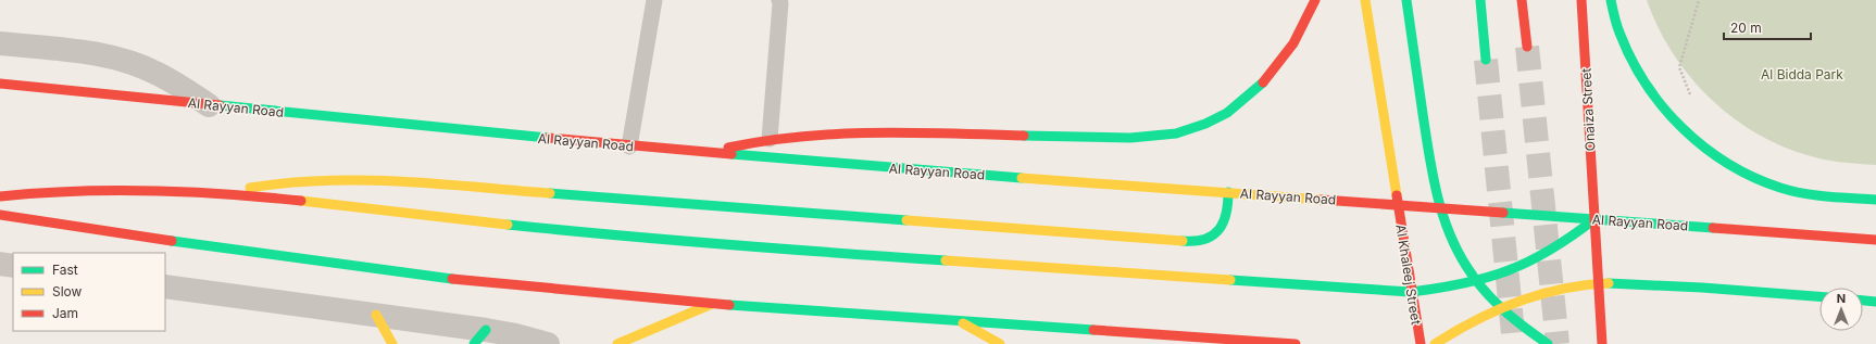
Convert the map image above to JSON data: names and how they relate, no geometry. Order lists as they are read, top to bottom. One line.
{"streets":{"main road":["Al Rayyan Road","Onaiza Street","Al Khaleej Street"]},"crossings":[["Al Rayyan Road","Onaiza Street"],["Al Rayyan Road","Al Khaleej Street"]],"parks":["Al Bidda Park"],"legend":["Fast","Slow","Jam"],"scale_bar":"20 m","north":"top"}
